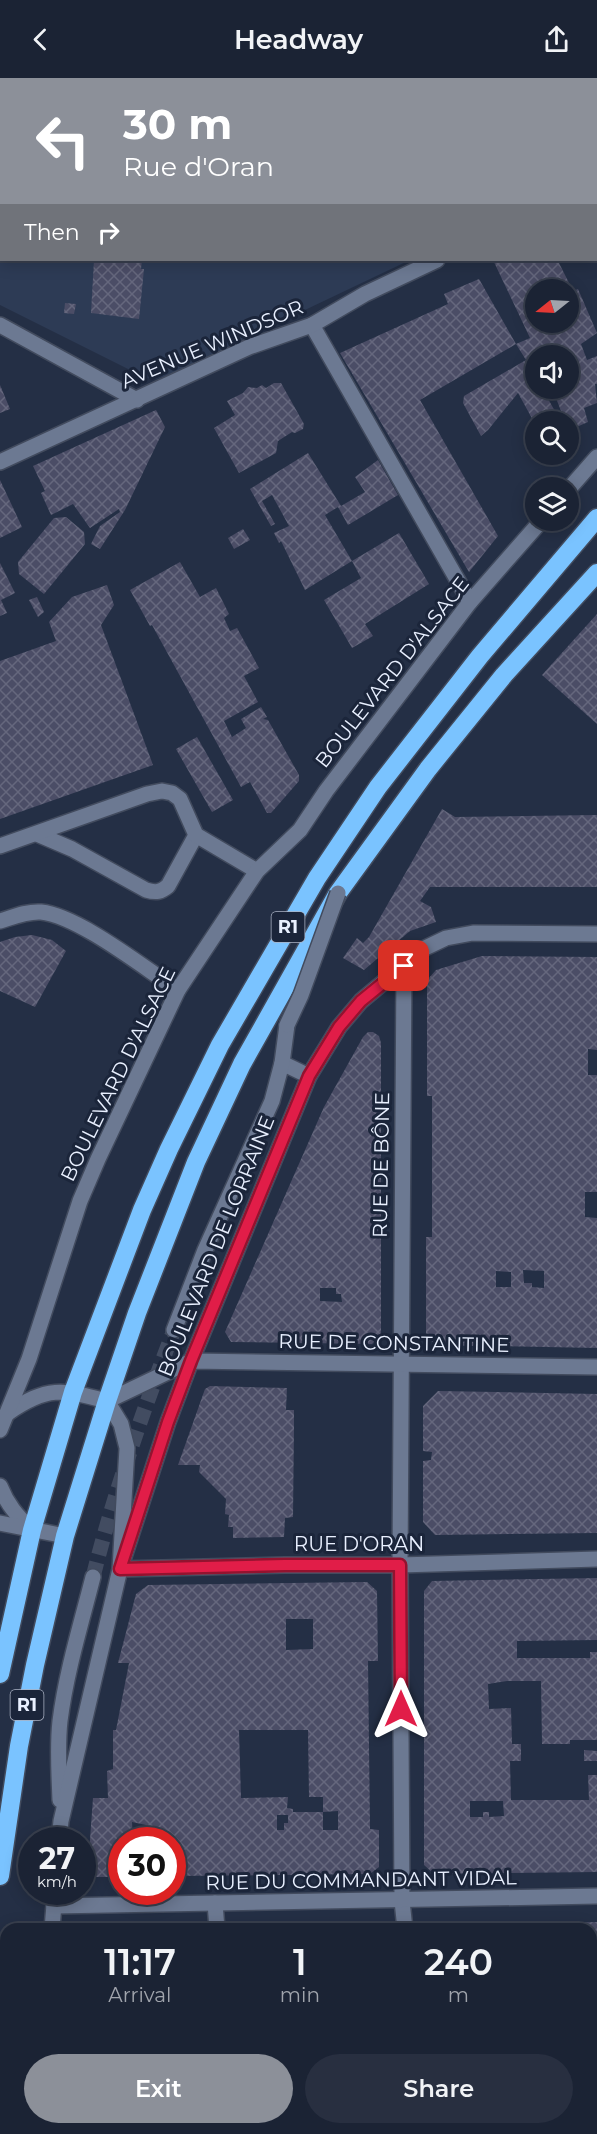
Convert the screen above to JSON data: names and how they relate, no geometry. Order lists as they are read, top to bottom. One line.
{"streets":{"highway":["R1"],"street":["AVENUE WINDSOR","BOULEVARD D'ALSACE","RUE DE BÔNE","BOULEVARD DE LORRAINE","RUE DE CONSTANTINE","RUE D'ORAN","RUE DU COMMANDANT VIDAL"]},"crossings":[["RUE DE BÔNE","BOULEVARD DE LORRAINE"],["RUE DE BÔNE","RUE DE CONSTANTINE"],["RUE DE BÔNE","RUE D'ORAN"],["RUE DE BÔNE","RUE DU COMMANDANT VIDAL"],["BOULEVARD DE LORRAINE","RUE DE CONSTANTINE"],["BOULEVARD DE LORRAINE","RUE D'ORAN"]],"north":"left","page":{"header":"Headway","turn":["30 m","Rue d'Oran"],"then":"Then","speed":"27 km/h","limit":"30","eta":["11:17","Arrival","1","min","240","m"],"buttons":["Exit","Share"]}}
